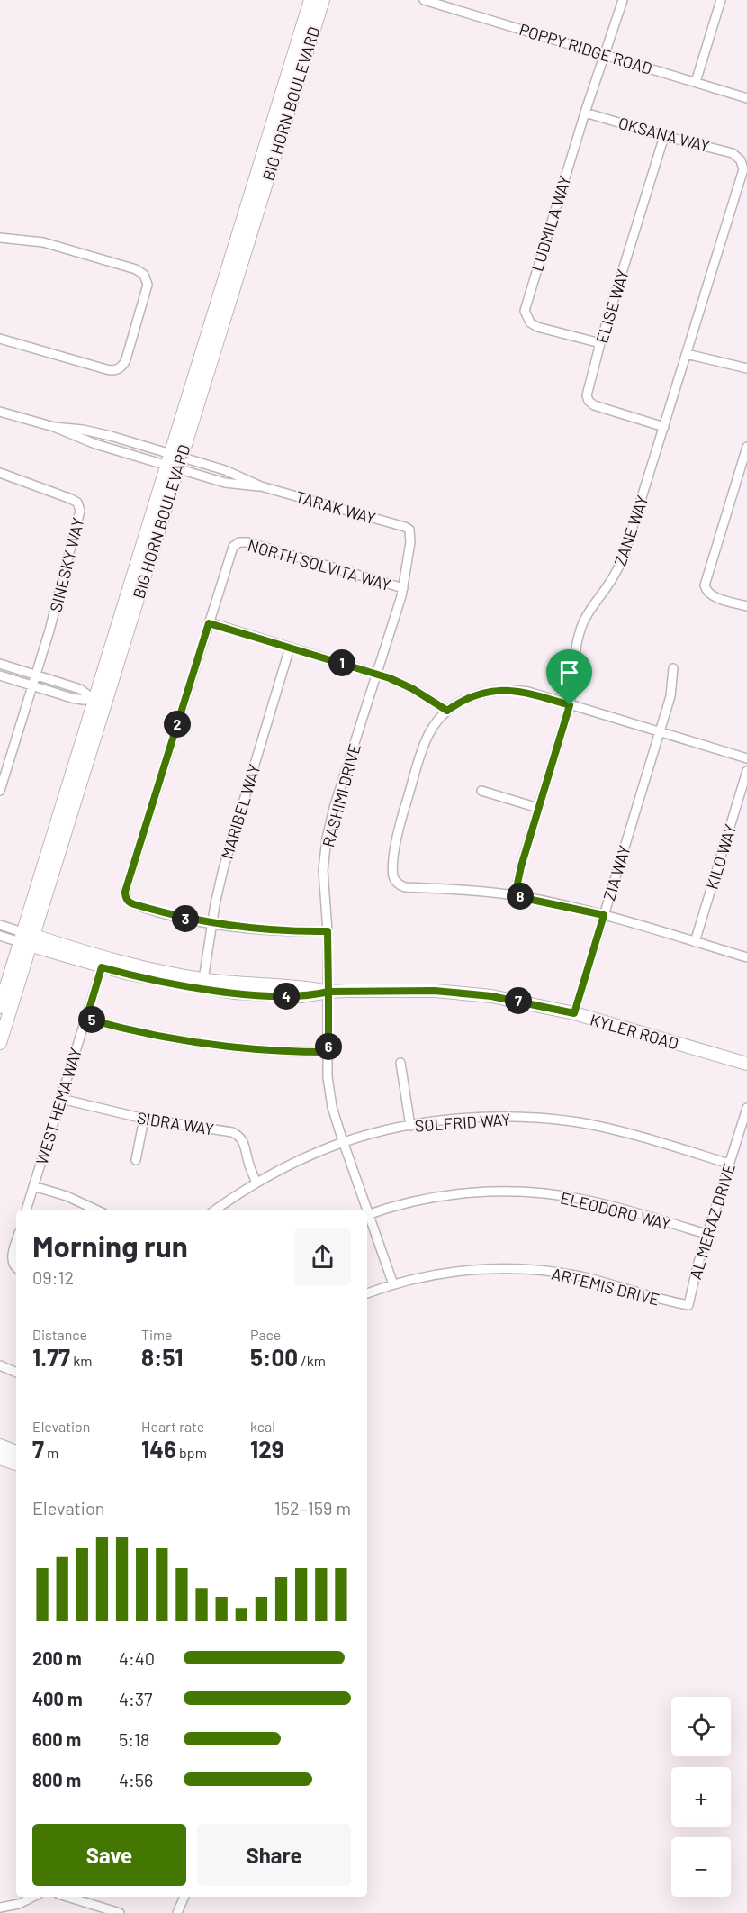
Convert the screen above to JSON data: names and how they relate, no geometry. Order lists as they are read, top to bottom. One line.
{"streets":{"main road":["BIG HORN BOULEVARD","KYLER ROAD"],"street":["POPPY RIDGE ROAD","OKSANA WAY","LUDMILA WAY","ELISE WAY","TARAK WAY","ZANE WAY","SINESKY WAY","NORTH SOLVITA WAY","RASHIMI DRIVE","MARIBEL WAY","KILO WAY","ZIA WAY","WEST HEMA WAY","SOLFRID WAY","SIDRA WAY","ELEODORO WAY","AL MERAZ DRIVE","ARTEMIS DRIVE"]},"crossings":[["POPPY RIDGE ROAD","LUDMILA WAY"],["BIG HORN BOULEVARD","TARAK WAY"],["BIG HORN BOULEVARD","KYLER ROAD"],["OKSANA WAY","LUDMILA WAY"],["OKSANA WAY","ELISE WAY"],["OKSANA WAY","ZANE WAY"],["LUDMILA WAY","ELISE WAY"],["ELISE WAY","ZANE WAY"],["TARAK WAY","RASHIMI DRIVE"],["NORTH SOLVITA WAY","RASHIMI DRIVE"],["RASHIMI DRIVE","KYLER ROAD"],["RASHIMI DRIVE","SOLFRID WAY"],["RASHIMI DRIVE","ARTEMIS DRIVE"],["MARIBEL WAY","KYLER ROAD"],["ZIA WAY","KYLER ROAD"],["KYLER ROAD","WEST HEMA WAY"],["WEST HEMA WAY","SIDRA WAY"],["SOLFRID WAY","SIDRA WAY"],["SOLFRID WAY","AL MERAZ DRIVE"],["ELEODORO WAY","AL MERAZ DRIVE"],["AL MERAZ DRIVE","ARTEMIS DRIVE"]],"page":{"pins":["1","2","8","3","4","7","5","6"],"heading":["Morning run","09:12"],"stats":[["Distance","1.77 km"],["Time","8:51"],["Pace","5:00 /km"],["Elevation","7 m"],["Heart rate","146 bpm"],["kcal","129"]],"chart":["Elevation","152–159 m"],"list":[{"name":"200 m","note":"4:40"},{"name":"400 m","note":"4:37"},{"name":"600 m","note":"5:18"},{"name":"800 m","note":"4:56"}],"map_buttons":["+","−"],"buttons":["Save","Share"]}}
